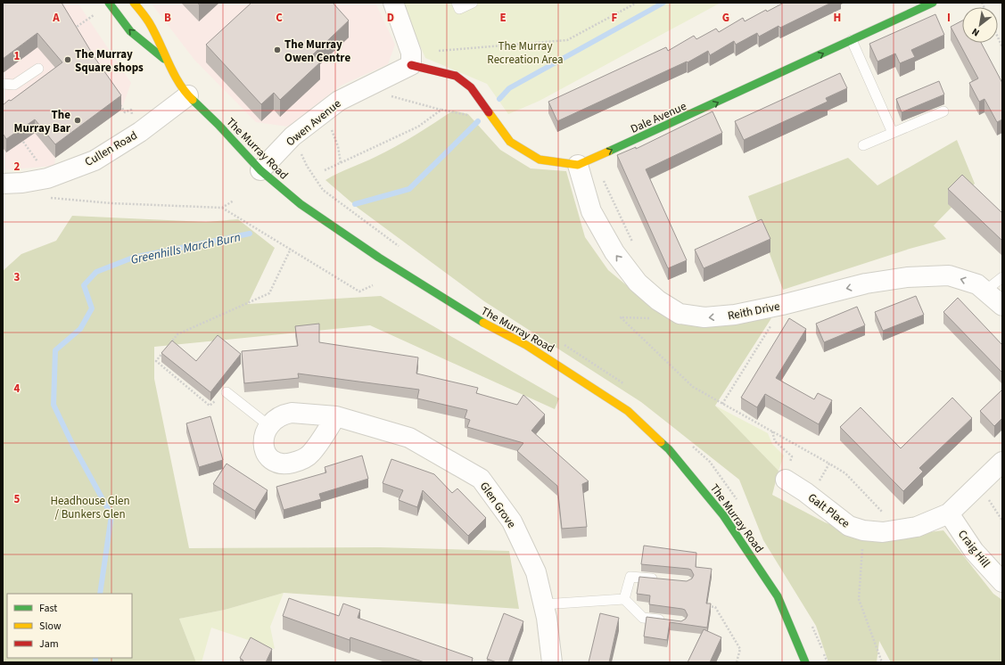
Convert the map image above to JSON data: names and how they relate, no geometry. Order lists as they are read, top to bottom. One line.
{"streets":{"street":["Dale Avenue","Owen Avenue","Cullen Road","The Murray Road","Reith Drive","Glen Grove","Galt Place","Craig Hill"]},"crossings":[["Dale Avenue","Reith Drive"],["Owen Avenue","The Murray Road"],["Cullen Road","The Murray Road"],["Galt Place","Craig Hill"]],"one_way":["Dale Avenue","Reith Drive"],"water":["Greenhills March Burn"],"parks":["The Murray Recreation Area","Headhouse Glen / Bunkers Glen"],"places":["The Murray Owen Centre","The Murray Square shops","The Murray Bar"],"legend":["Fast","Slow","Jam"],"north":"bottom left","grid":{"columns":["A","B","C","D","E","F","G","H","I"],"rows":["1","2","3","4","5"]}}
